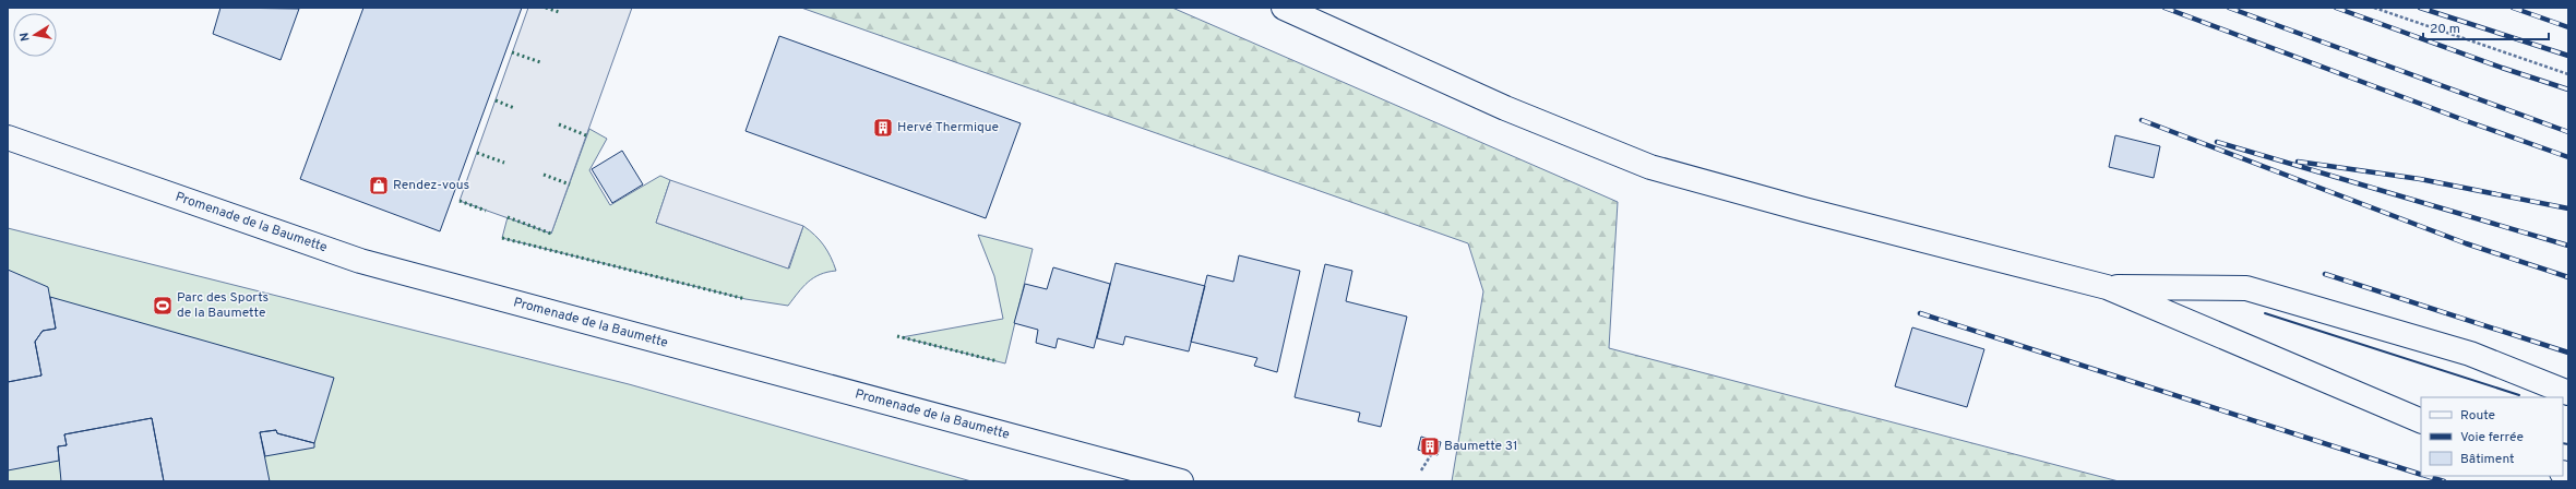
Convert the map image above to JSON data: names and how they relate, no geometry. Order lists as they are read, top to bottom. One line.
{"streets":{"street":["Promenade de la Baumette"]},"places":{"building":["Hervé Thermique","Baumette 31"],"shop":["Rendez-vous"],"sports":["Parc des Sports de la Baumette"]},"legend":["Route","Voie ferrée","Bâtiment"],"scale_bar":"20 m","north":"left"}
